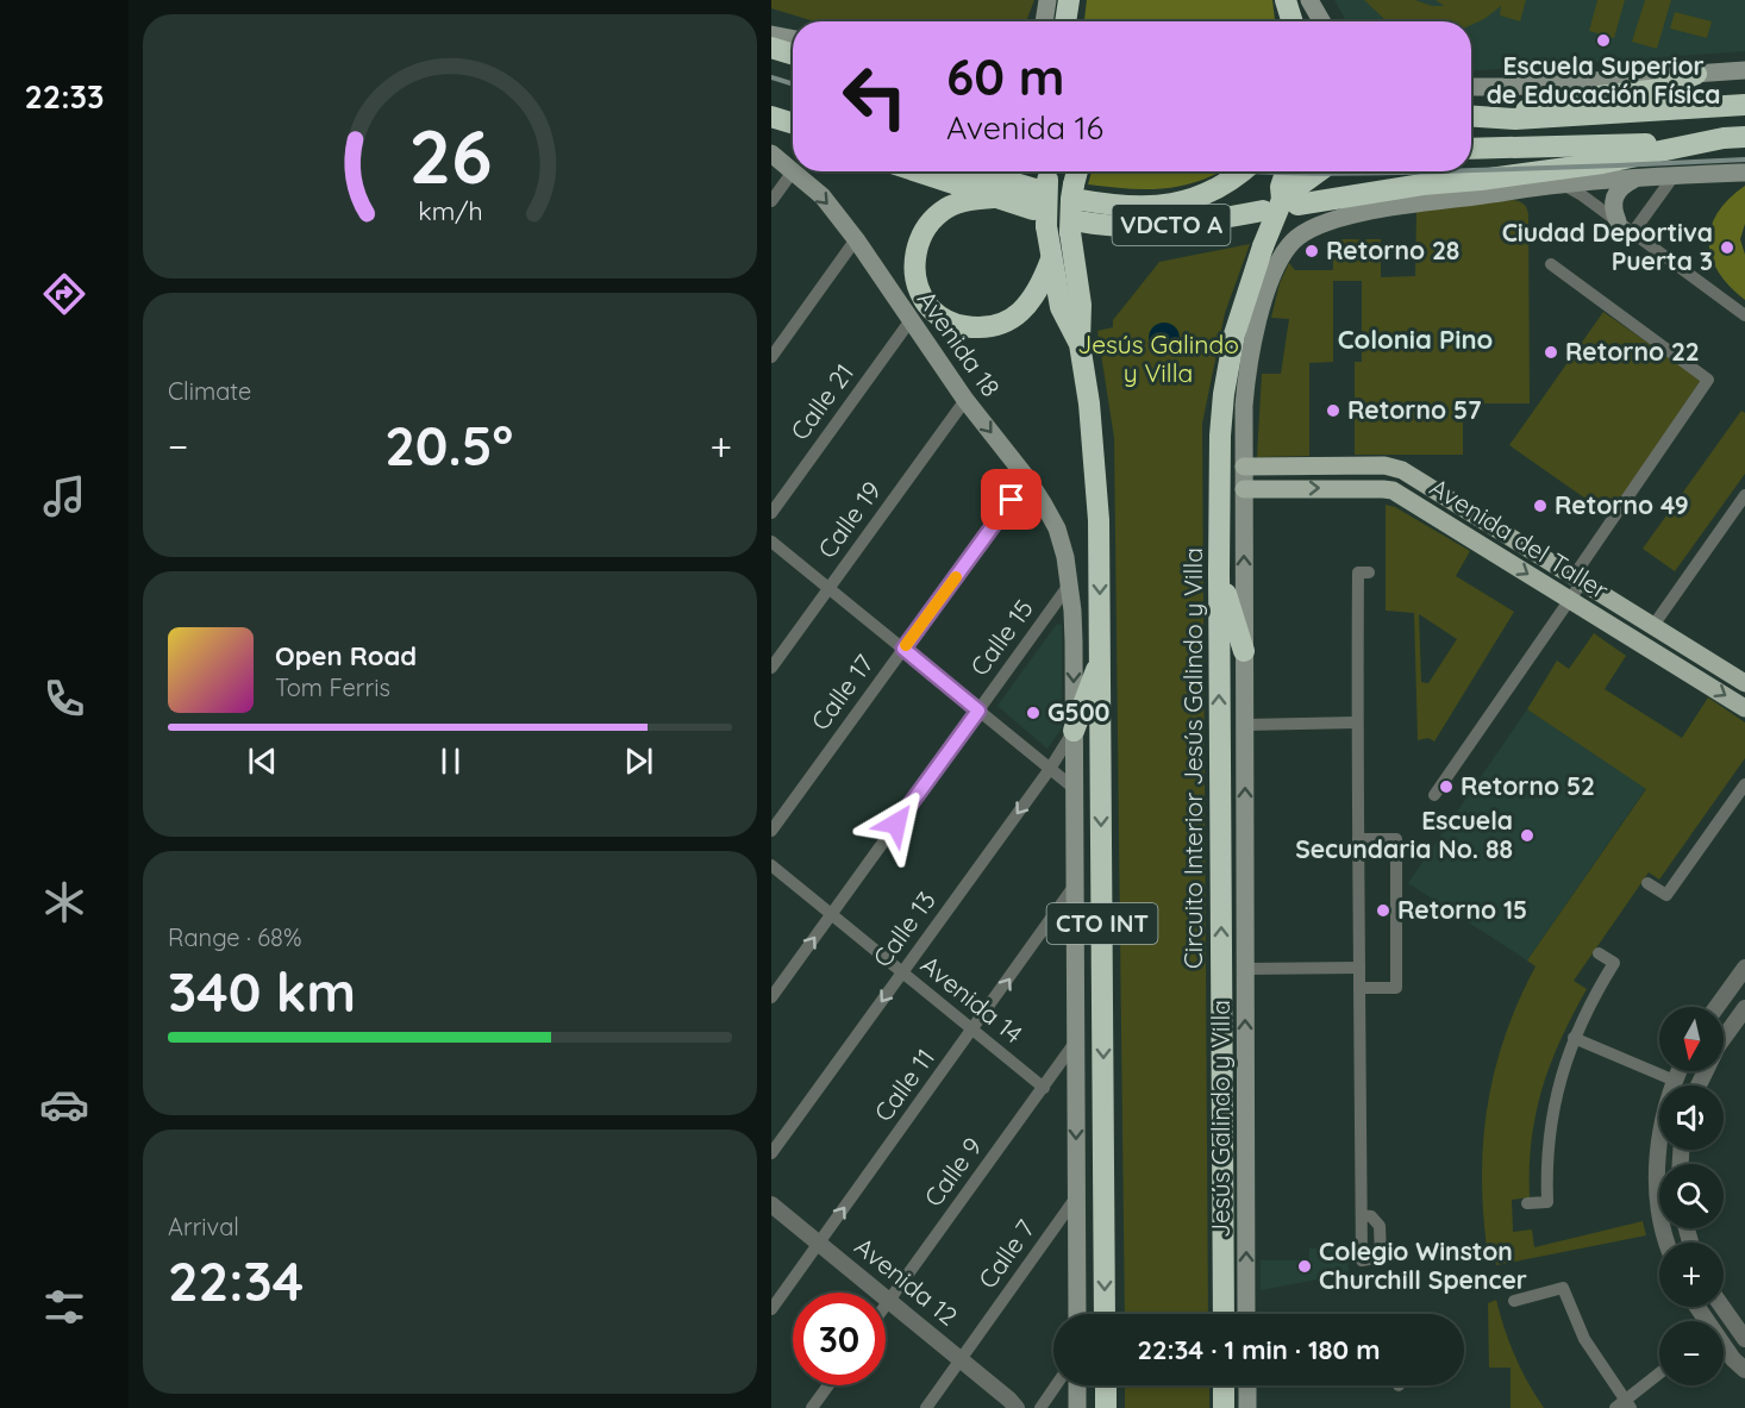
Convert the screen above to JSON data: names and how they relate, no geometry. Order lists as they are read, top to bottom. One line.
{"streets":{"highway":["VDCTO A","Circuito Interior Jesús Galindo y Villa","CTO INT"],"main road":["Avenida 18","Avenida del Taller","Jesús Galindo y Villa"],"street":["Calle 21","Calle 19","Calle 15","Calle 17","Calle 13","Avenida 14","Calle 11","Calle 9","Calle 7","Avenida 12"]},"crossings":[["Avenida 18","Calle 21"],["Avenida 18","Calle 19"],["Avenida 18","Calle 15"],["Avenida 18","Calle 17"],["Avenida 18","CTO INT"],["Avenida del Taller","Jesús Galindo y Villa"],["Calle 15","CTO INT"],["Calle 15","Avenida 14"],["CTO INT","Calle 13"],["CTO INT","Calle 11"],["CTO INT","Calle 9"],["CTO INT","Calle 7"],["Calle 13","Avenida 14"],["Avenida 14","Calle 11"],["Avenida 14","Calle 9"],["Calle 11","Avenida 12"],["Calle 9","Avenida 12"],["Calle 7","Avenida 12"]],"one_way":["Avenida 18","Calle 13","Calle 11","Jesús Galindo y Villa"],"districts":["Colonia Pino"],"parks":["Jesús Galindo y Villa"],"places":["Escuela Superior de Educación Física","Ciudad Deportiva Puerta 3","Retorno 28","Retorno 22","Retorno 57","Retorno 49","G500","Retorno 52","Escuela Secundaria No. 88","Retorno 15","Colegio Winston Churchill Spencer"],"north":"bottom","page":{"tabs":"22:33","turn":["60 m","Avenida 16"],"tile":["Climate",["Range · 68%","340 km"],["Arrival","22:34"]],"heat":["−","20.5°","+"],"song":["Open Road","Tom Ferris"],"map_buttons":["+","−"],"limit":"30","trip":"22:34 · 1 min · 180 m","gauge":["26","km/h"]}}
